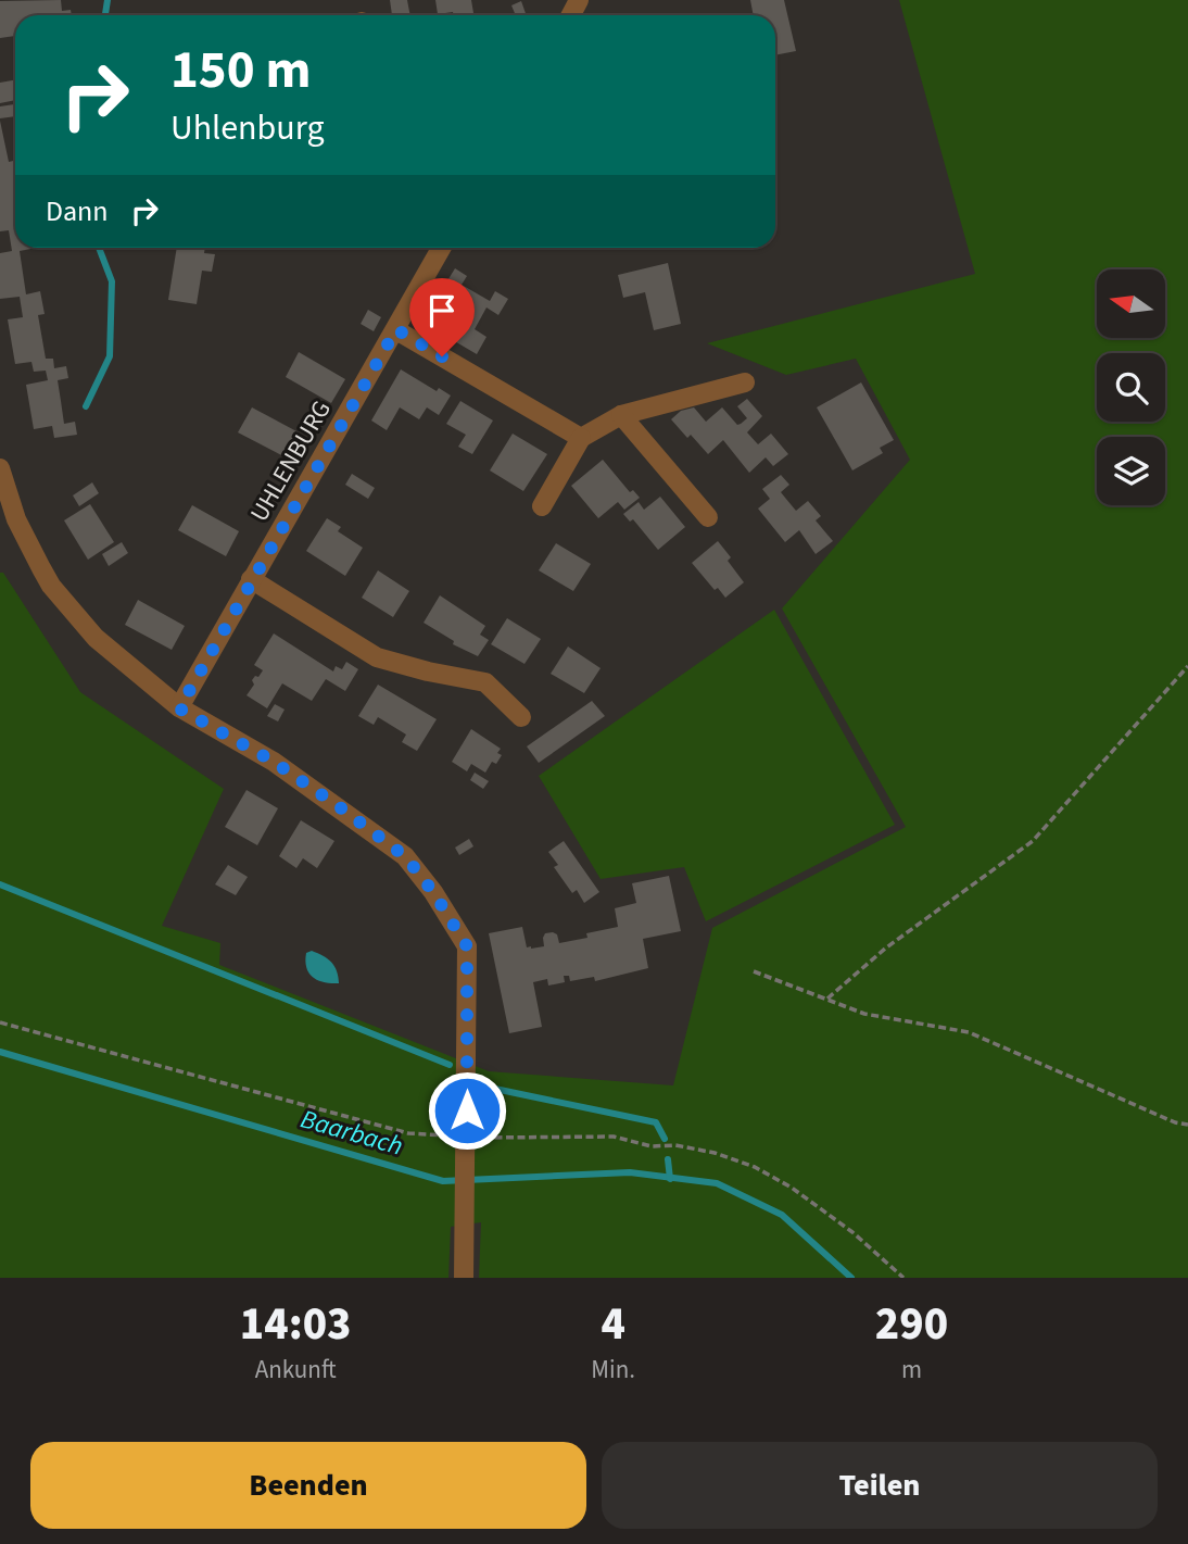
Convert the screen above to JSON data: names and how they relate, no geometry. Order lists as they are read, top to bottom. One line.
{"streets":{"street":["UHLENBURG"]},"water":["Baarbach"],"north":"left","page":{"turn":["150 m","Uhlenburg"],"then":"Dann","eta":["14:03","Ankunft","4","Min.","290","m"],"buttons":["Beenden","Teilen"]}}
